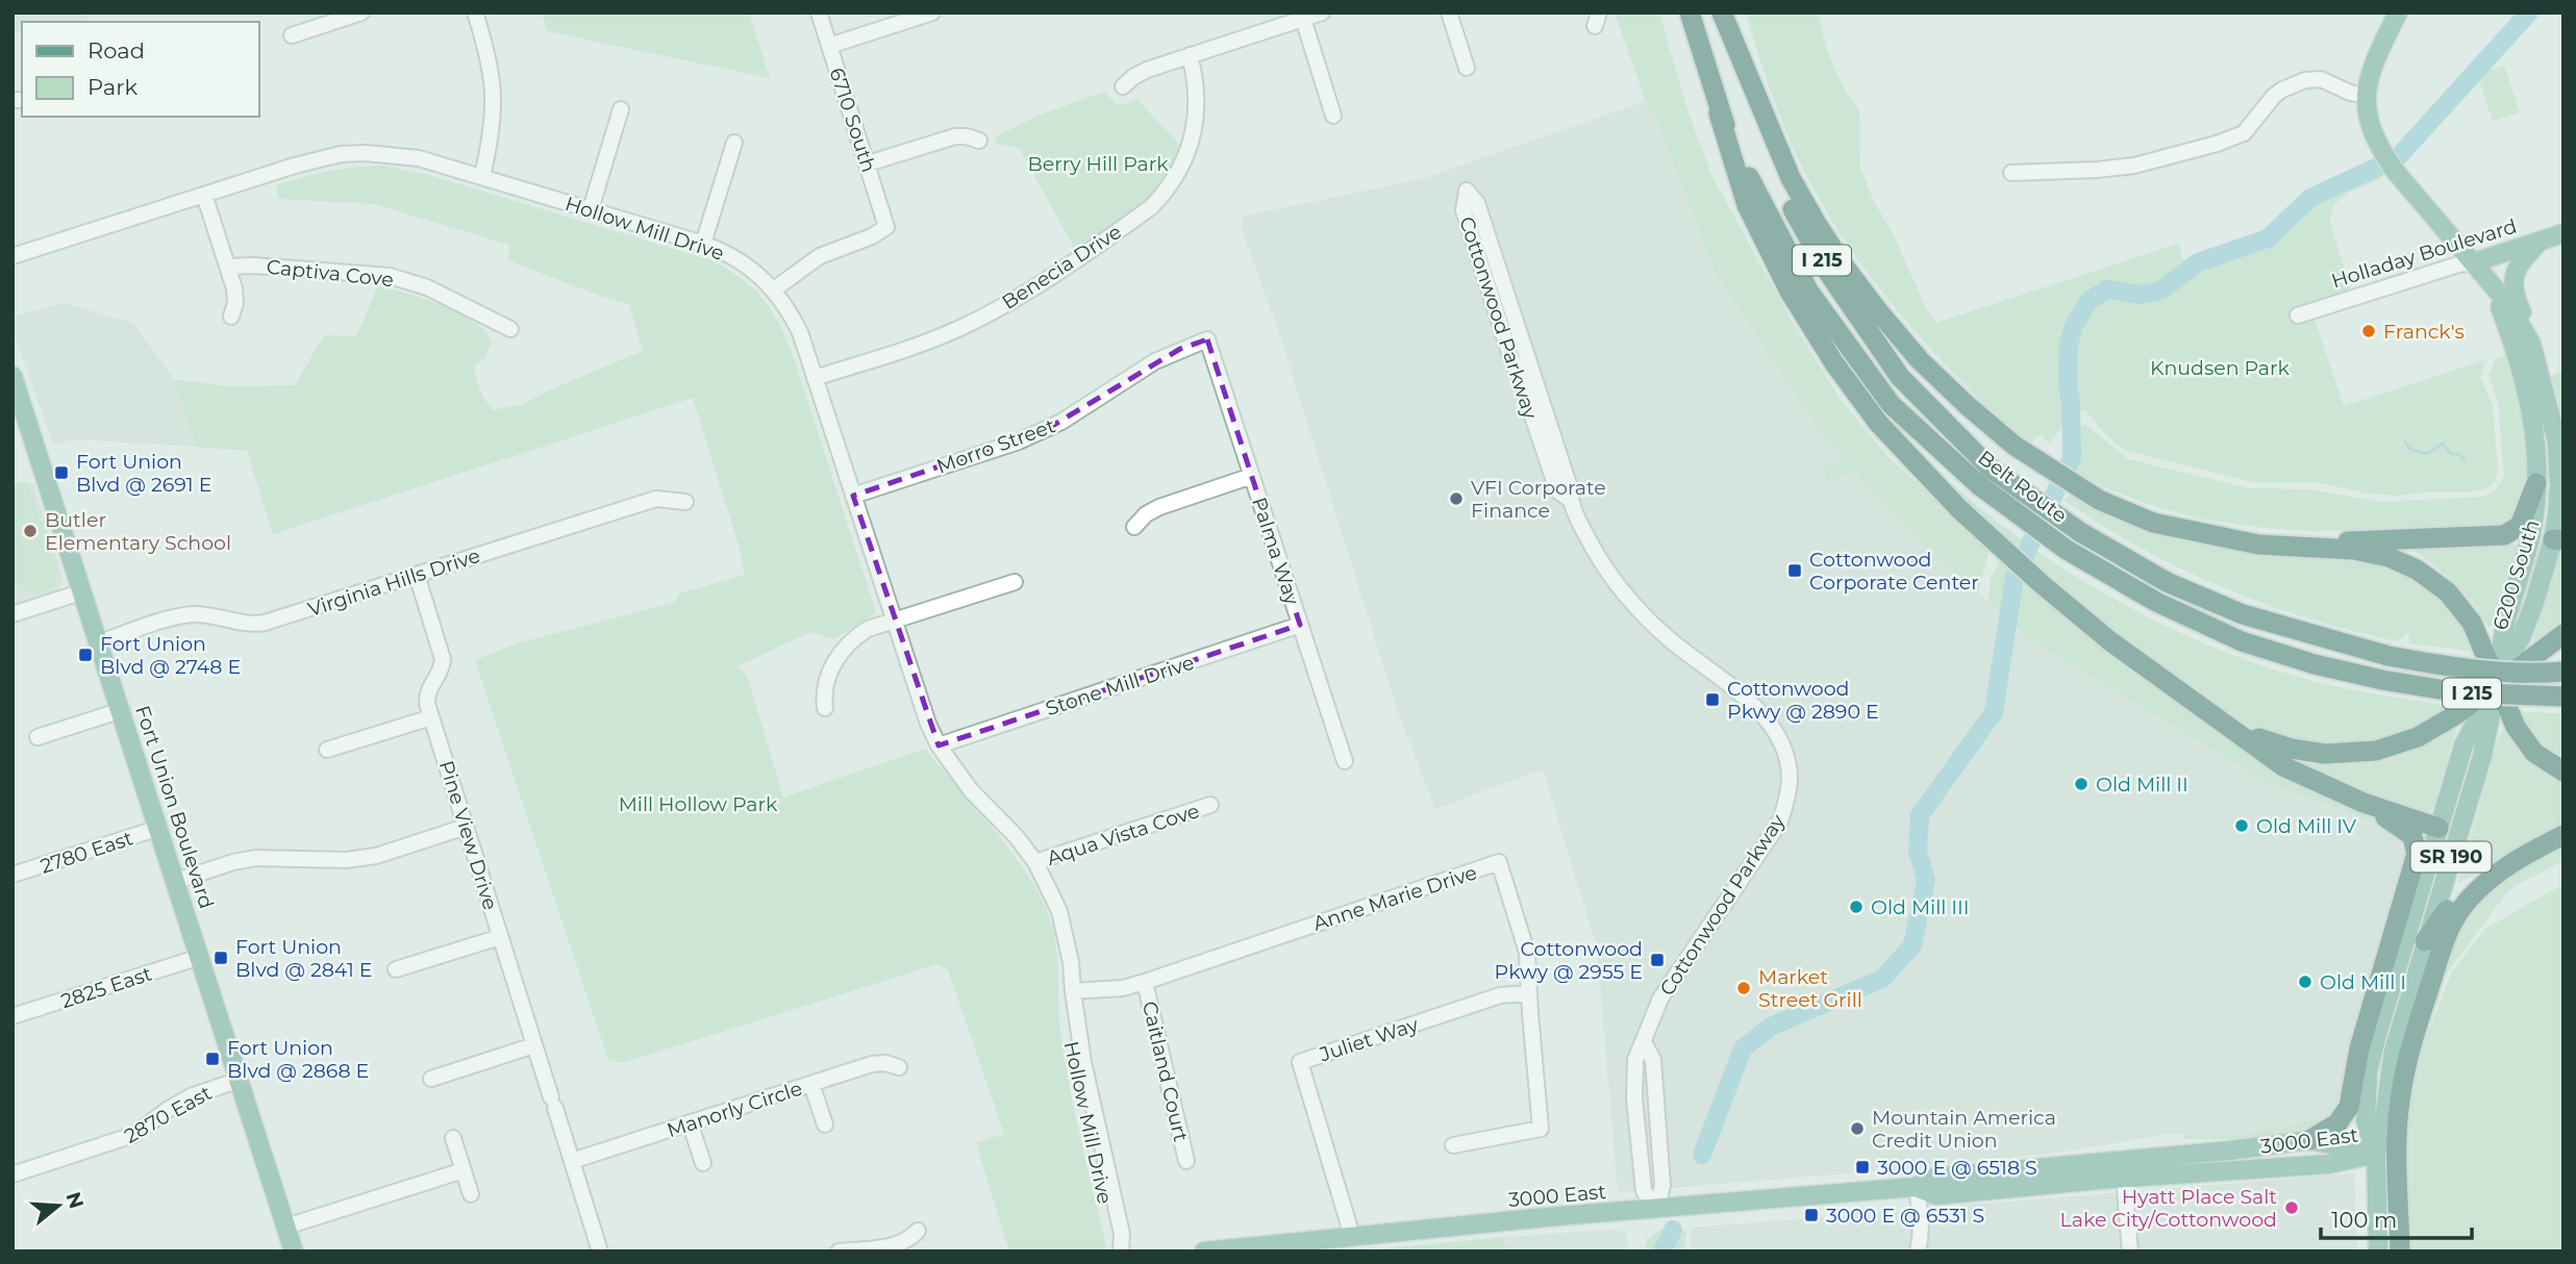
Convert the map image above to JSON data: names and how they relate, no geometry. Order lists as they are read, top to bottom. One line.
{"streets":{"highway":["I 215","Belt Route"],"main road":["Holladay Boulevard","6200 South","Fort Union Boulevard","SR 190","3000 East"],"street":["6710 South","Hollow Mill Drive","Benecia Drive","Captiva Cove","Cottonwood Parkway","Morro Street","Palma Way","Virginia Hills Drive","Stone Mill Drive","Aqua Vista Cove","Pine View Drive","2780 East","Anne Marie Drive","2825 East","Juliet Way","Caitland Court","Manorly Circle","2870 East"]},"crossings":[["6710 South","Hollow Mill Drive"],["Hollow Mill Drive","Benecia Drive"],["Hollow Mill Drive","Morro Street"],["Hollow Mill Drive","Stone Mill Drive"],["Hollow Mill Drive","Aqua Vista Cove"],["Hollow Mill Drive","Anne Marie Drive"],["Holladay Boulevard","6200 South"],["Cottonwood Parkway","3000 East"],["Morro Street","Palma Way"],["Palma Way","Stone Mill Drive"],["6200 South","3000 East"],["Virginia Hills Drive","Fort Union Boulevard"],["Virginia Hills Drive","Pine View Drive"],["Fort Union Boulevard","2780 East"],["Fort Union Boulevard","2825 East"],["Fort Union Boulevard","2870 East"],["Pine View Drive","Manorly Circle"],["Anne Marie Drive","Juliet Way"],["Anne Marie Drive","Caitland Court"],["Juliet Way","3000 East"]],"parks":["Berry Hill Park","Knudsen Park","Mill Hollow Park"],"places":{"other":["Franck's","VFI Corporate Finance","Butler Elementary School","Old Mill II","Old Mill IV","Old Mill III","Old Mill I","Market Street Grill","Mountain America Credit Union","Hyatt Place Salt Lake City/Cottonwood"],"transit":["Fort Union Blvd @ 2691 E","Cottonwood Corporate Center","Fort Union Blvd @ 2748 E","Cottonwood Pkwy @ 2890 E","Fort Union Blvd @ 2841 E","Cottonwood Pkwy @ 2955 E","Fort Union Blvd @ 2868 E","3000 E @ 6518 S","3000 E @ 6531 S"]},"legend":["Road","Park"],"scale_bar":"100 m","north":"right"}
